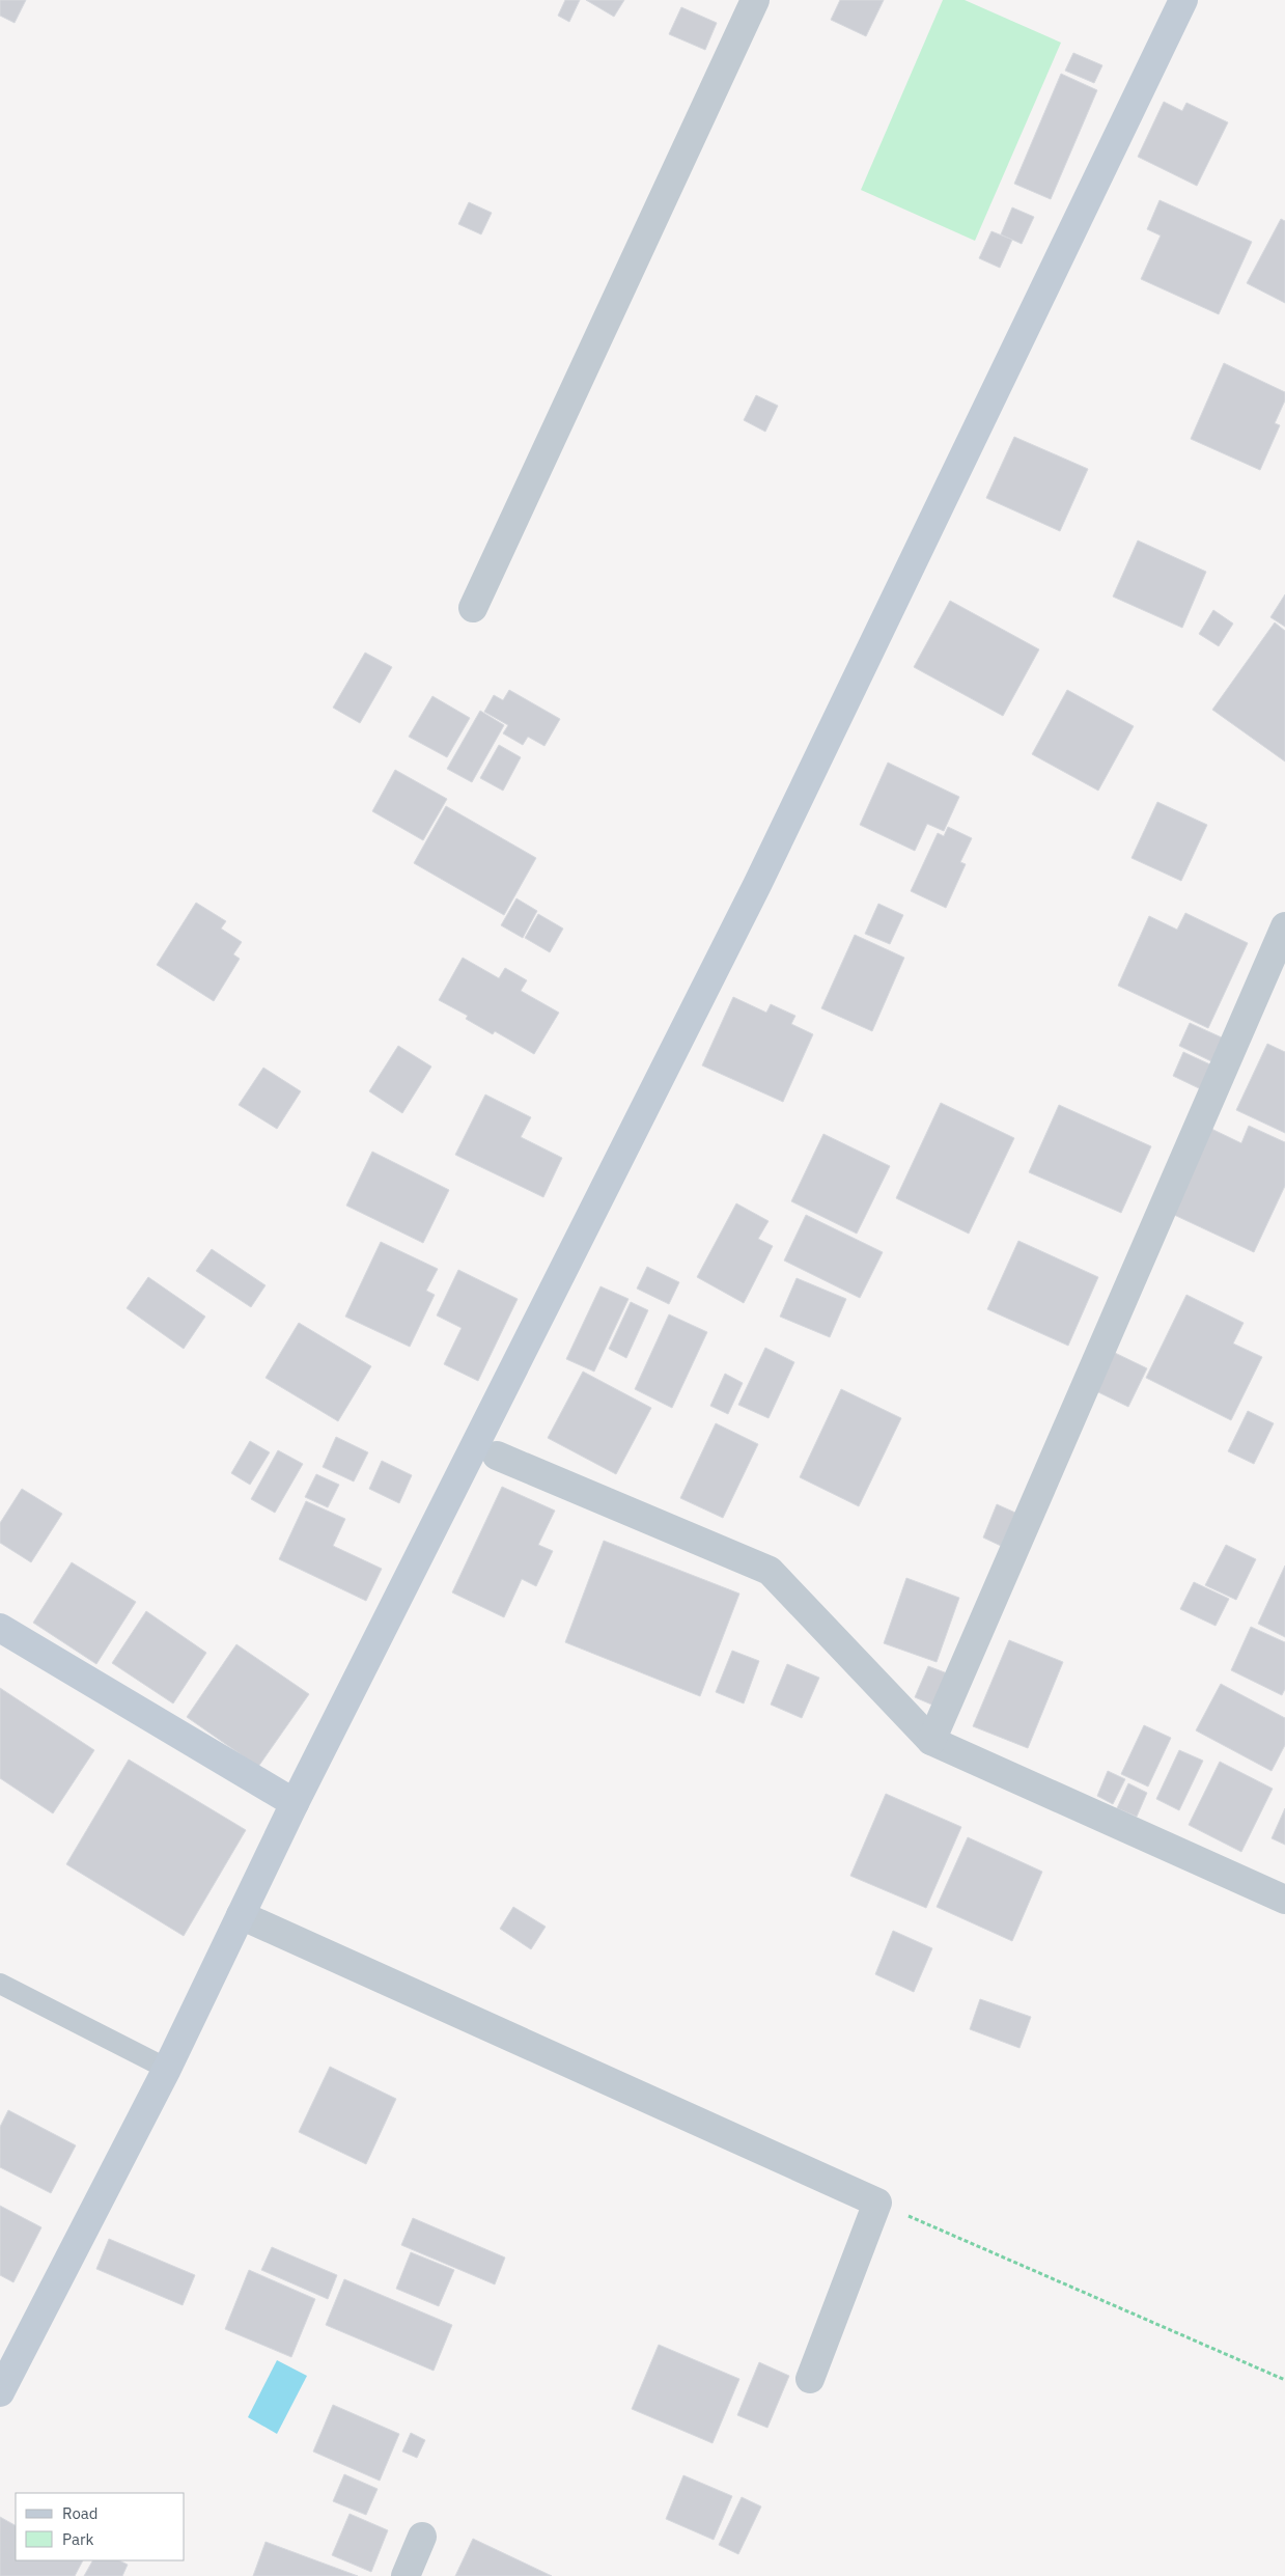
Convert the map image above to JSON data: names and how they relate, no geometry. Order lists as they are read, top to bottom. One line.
{"legend":["Road","Park"]}
